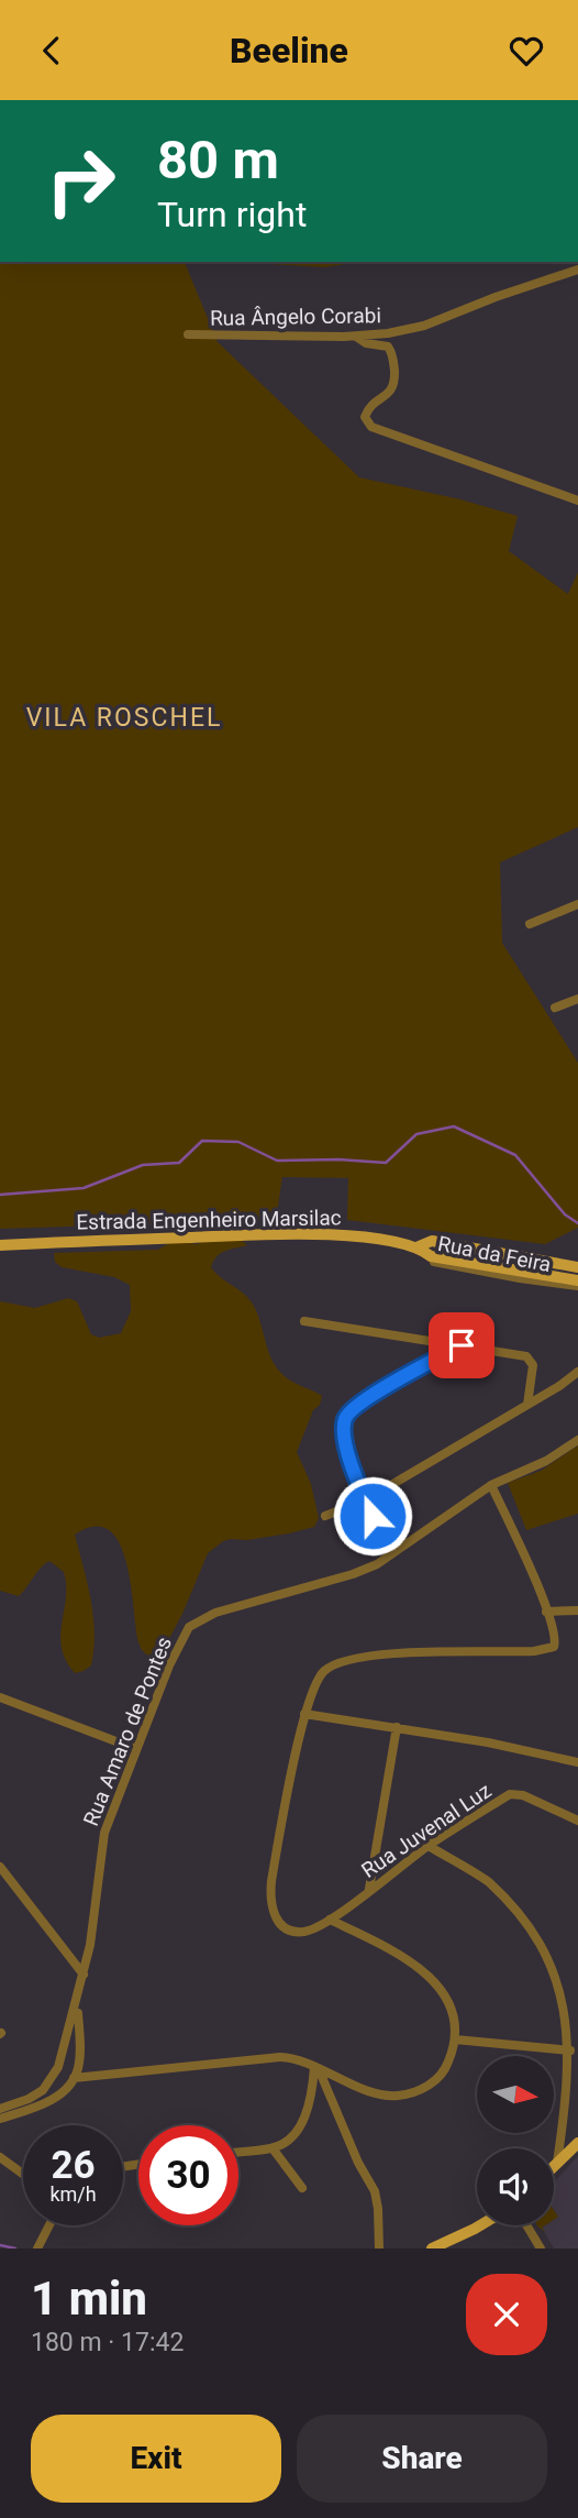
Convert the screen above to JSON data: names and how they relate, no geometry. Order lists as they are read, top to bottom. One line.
{"streets":{"main road":["Estrada Engenheiro Marsilac"],"street":["Rua Ângelo Corabi","Rua da Feira","Rua Amaro de Pontes","Rua Juvenal Luz"]},"crossings":[["Estrada Engenheiro Marsilac","Rua da Feira"]],"districts":["VILA ROSCHEL"],"north":"right","page":{"header":"Beeline","turn":["80 m","Turn right"],"speed":"26 km/h","limit":"30","heading":["1 min","180 m · 17:42"],"buttons":["Exit","Share"]}}
